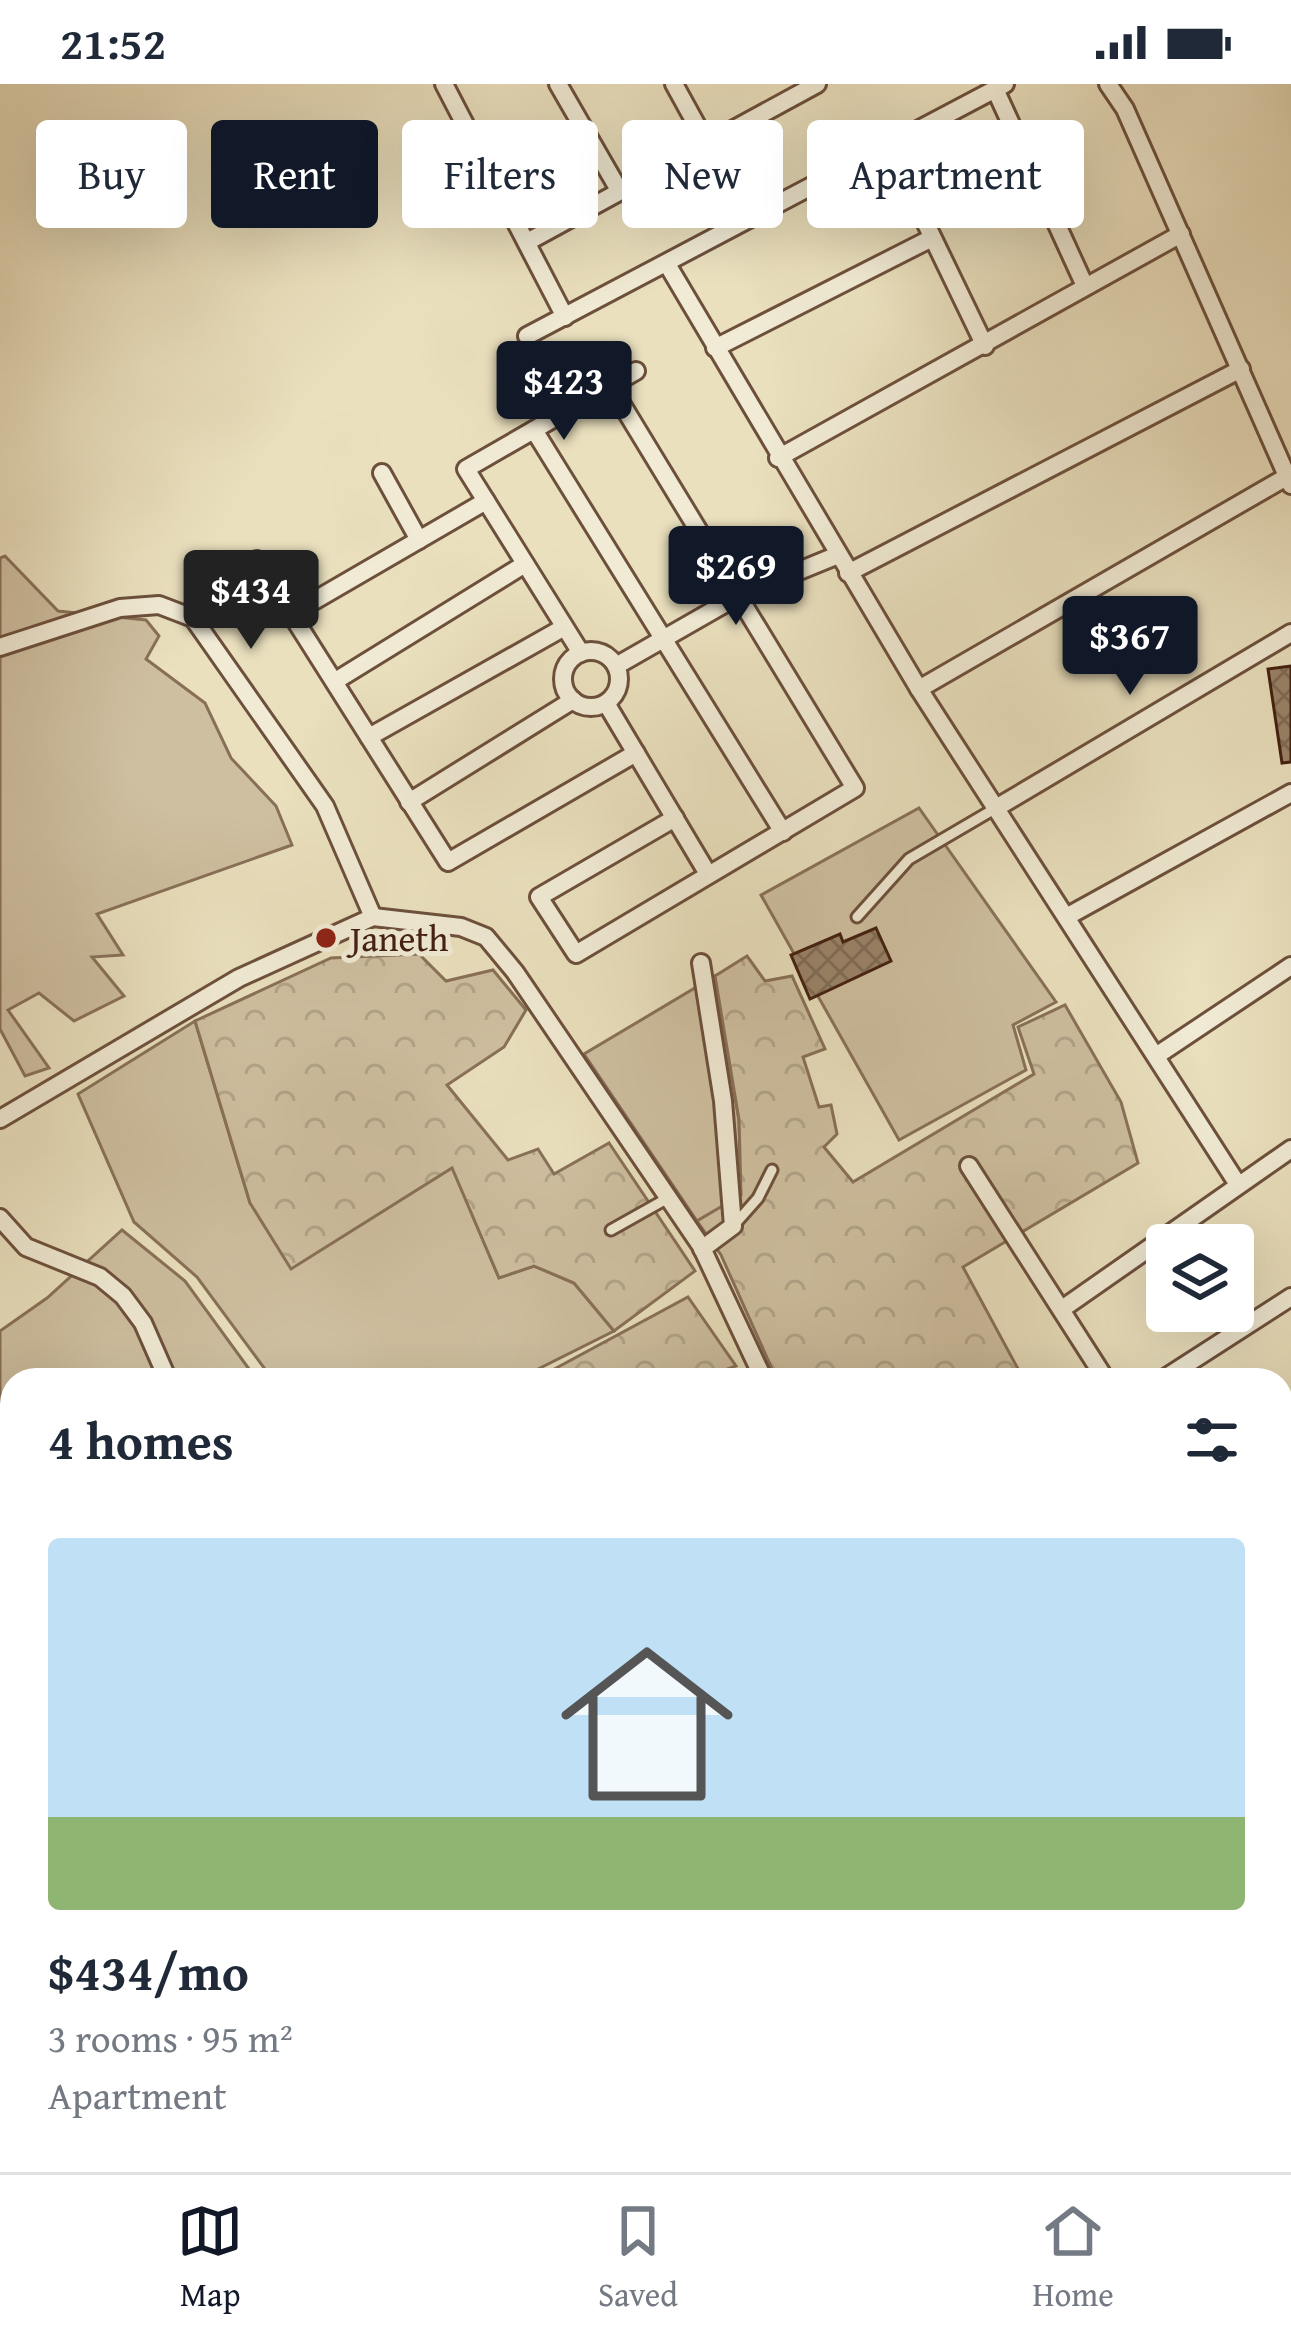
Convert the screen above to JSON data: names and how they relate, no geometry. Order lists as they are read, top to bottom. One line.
{"places":["Janeth"],"page":{"status":"21:52","chip":["Buy","Rent","Filters","New","Apartment"],"price":["$423","$269","$434","$367"],"heading":"4 homes","list":[{"name":"$434/mo","note":"3 rooms · 95 m² · Apartment"}],"tabs":["Map","Saved","Home"]}}
